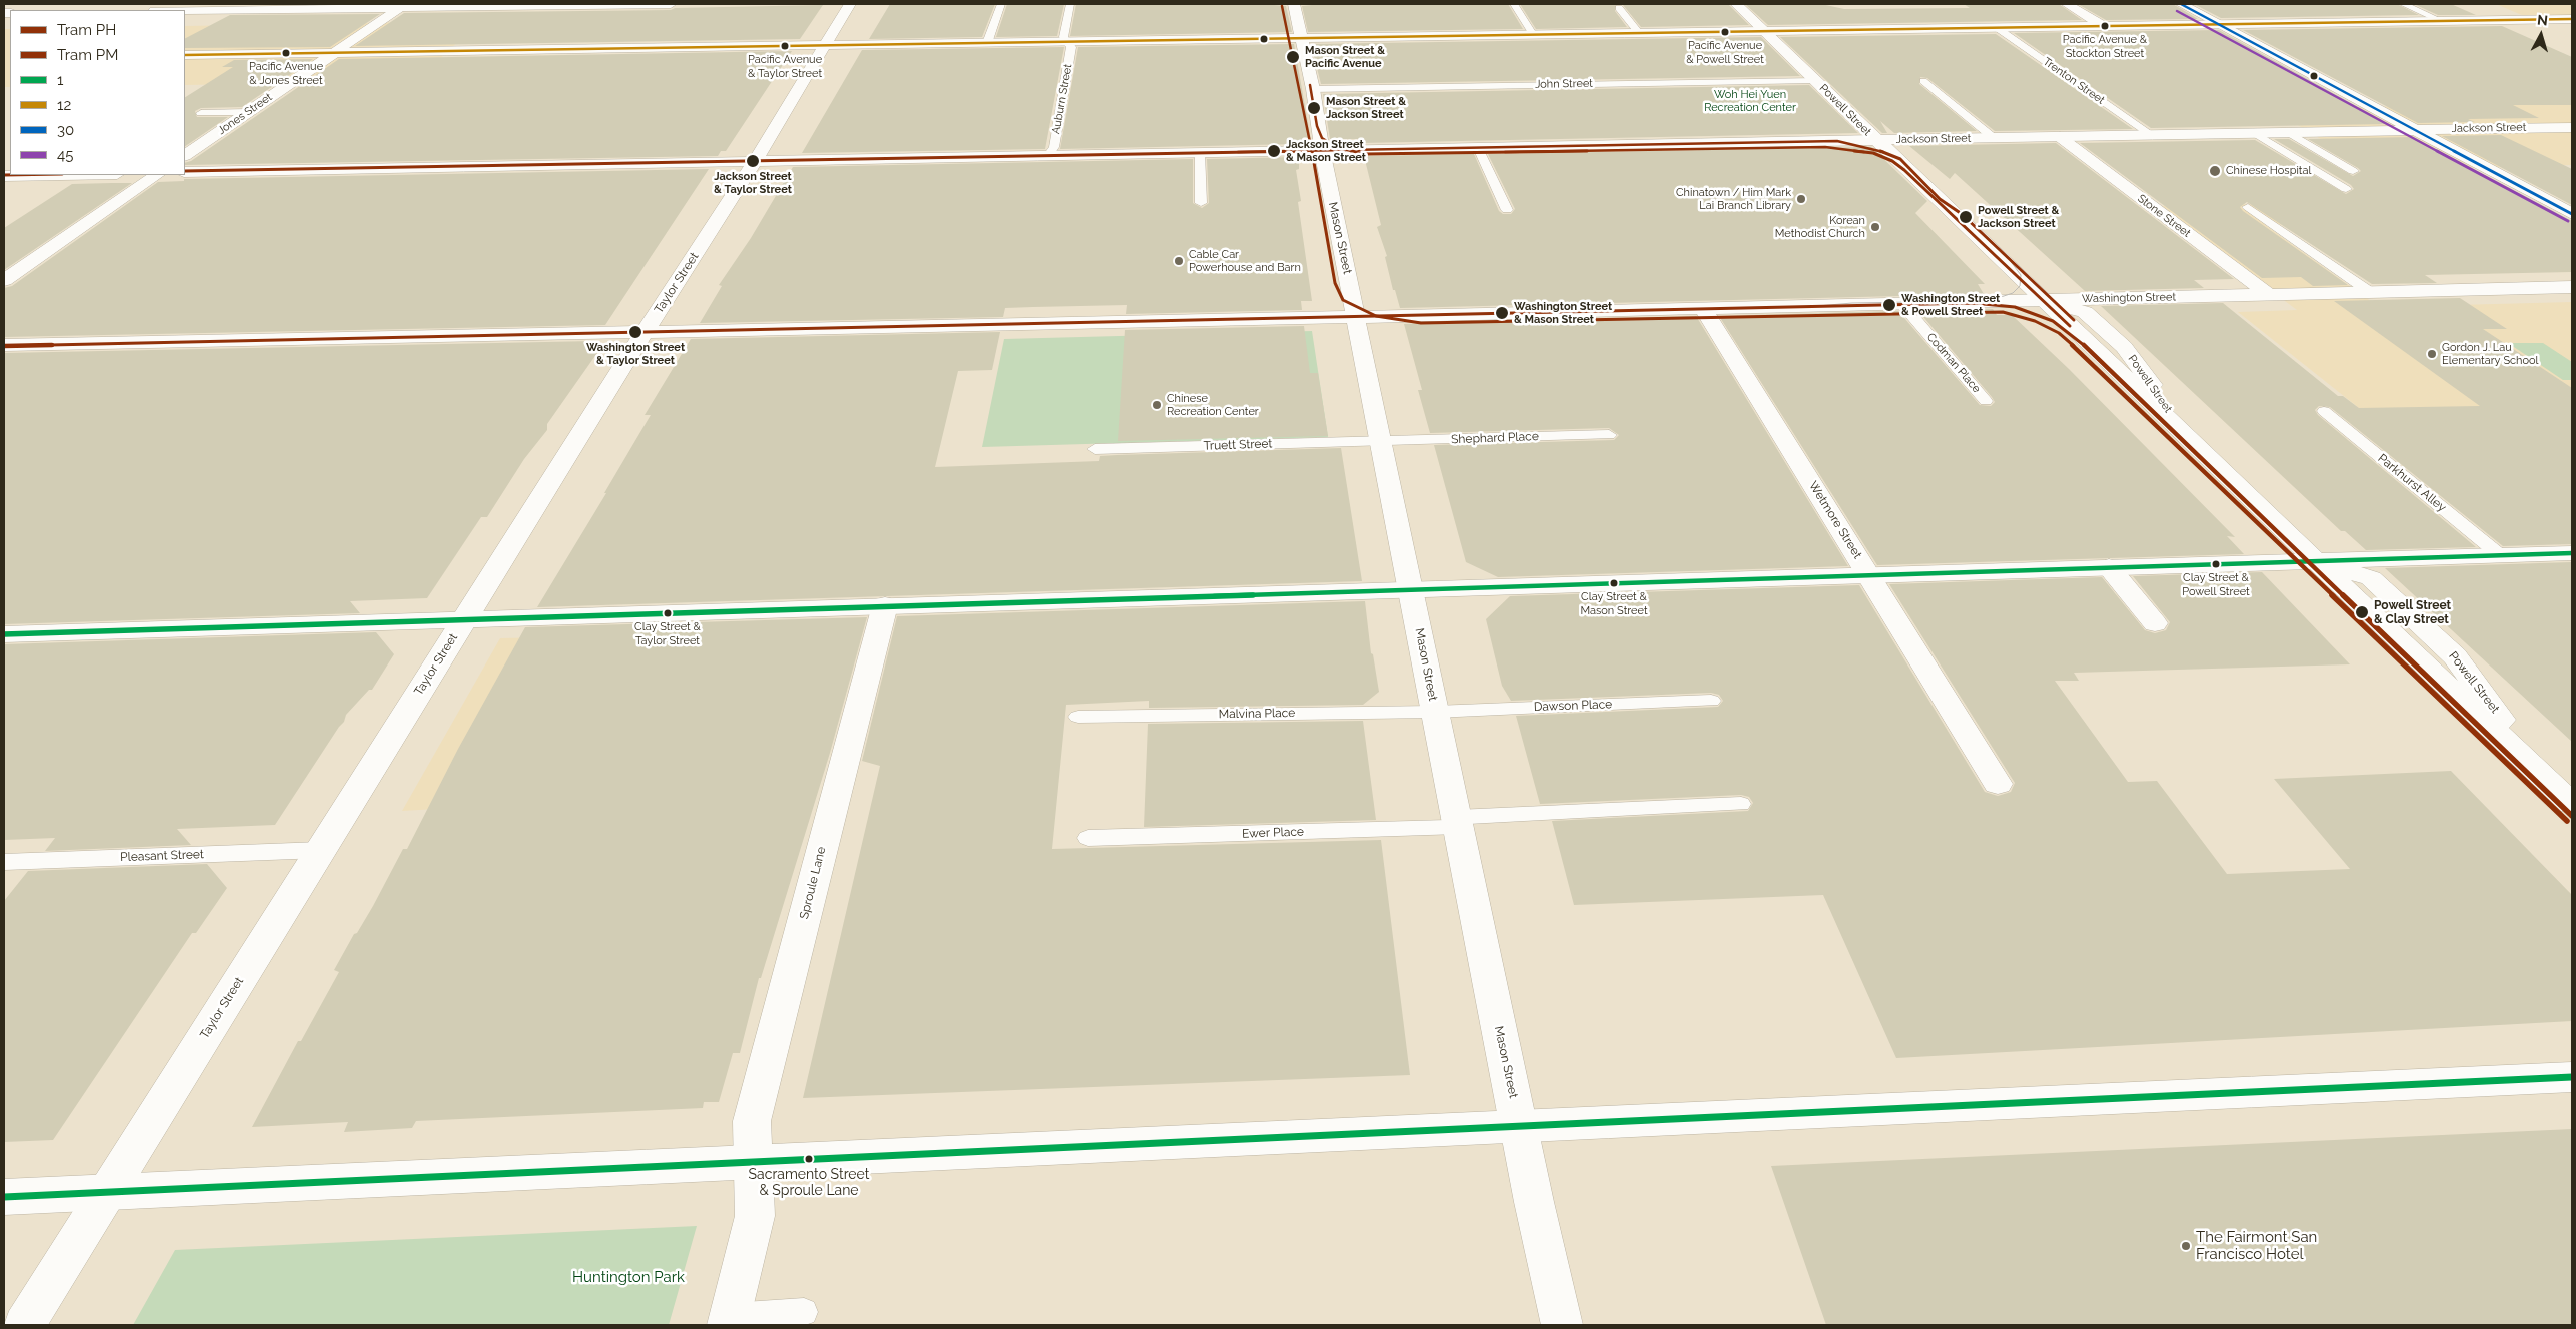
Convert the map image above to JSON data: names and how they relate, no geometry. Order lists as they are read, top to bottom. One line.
{"streets":{"street":["Powell Street","Jones Street","Jackson Street","Stone Street","Mason Street","Taylor Street","Washington Street","Wetmore Street","Sproule Lane"],"lane":["Trenton Street","John Street","Auburn Street","Codman Place","Shephard Place","Truett Street","Parkhurst Alley","Dawson Place","Malvina Place","Ewer Place","Pleasant Street"]},"crossings":[["Trenton Street","Jackson Street"],["John Street","Powell Street"],["John Street","Mason Street"],["Auburn Street","Jackson Street"],["Powell Street","Jackson Street"],["Powell Street","Washington Street"],["Jackson Street","Stone Street"],["Jackson Street","Mason Street"],["Jackson Street","Taylor Street"],["Stone Street","Washington Street"],["Mason Street","Washington Street"],["Mason Street","Shephard Place"],["Mason Street","Truett Street"],["Mason Street","Dawson Place"],["Mason Street","Malvina Place"],["Mason Street","Ewer Place"],["Taylor Street","Washington Street"],["Taylor Street","Pleasant Street"],["Washington Street","Codman Place"],["Washington Street","Wetmore Street"],["Shephard Place","Truett Street"],["Dawson Place","Malvina Place"]],"parks":["Woh Hei Yuen Recreation Center","Huntington Park"],"places":["Pacific Avenue & Stockton Street","Pacific Avenue & Powell Street","Pacific Avenue & Taylor Street","Pacific Avenue & Jones Street","Mason Street & Pacific Avenue","Mason Street & Jackson Street","Jackson Street & Mason Street","Jackson Street & Taylor Street","Chinese Hospital","Chinatown / Him Mark Lai Branch Library","Powell Street & Jackson Street","Korean Methodist Church","Cable Car Powerhouse and Barn","Washington Street & Powell Street","Washington Street & Mason Street","Washington Street & Taylor Street","Gordon J. Lau Elementary School","Chinese Recreation Center","Clay Street & Powell Street","Clay Street & Mason Street","Powell Street & Clay Street","Clay Street & Taylor Street","Sacramento Street & Sproule Lane","The Fairmont San Francisco Hotel"],"lines":["transit line 30","tram line PM","transit line 45","transit line 12","tram line PH","transit line 1"],"legend":["Tram PH","Tram PM","1","12","30","45"],"north":"top"}
